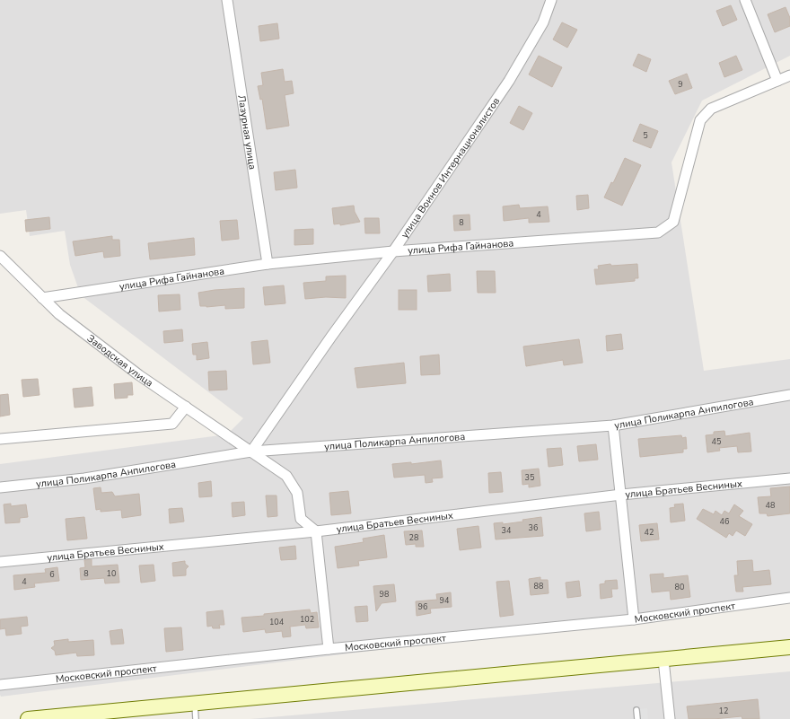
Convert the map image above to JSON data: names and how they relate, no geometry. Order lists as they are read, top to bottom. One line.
{"streets":{"street":["Лазурная улица","улица Воинов Интернационалистов","улица Рифа Гайнанова","Заводская улица","улица Поликарпа Анпилогова","улица Братьев Весниных","Московский проспект"]},"crossings":[["Лазурная улица","улица Рифа Гайнанова"],["улица Воинов Интернационалистов","улица Рифа Гайнанова"],["улица Воинов Интернационалистов","Заводская улица"],["улица Воинов Интернационалистов","улица Поликарпа Анпилогова"],["улица Рифа Гайнанова","Заводская улица"],["Заводская улица","улица Поликарпа Анпилогова"],["Заводская улица","улица Братьев Весниных"]],"house_numbers":["9","5","4","8","45","35","48","46","36","34","42","28","8","10","6","4","88","80","98","94","96","102","104","12"]}
